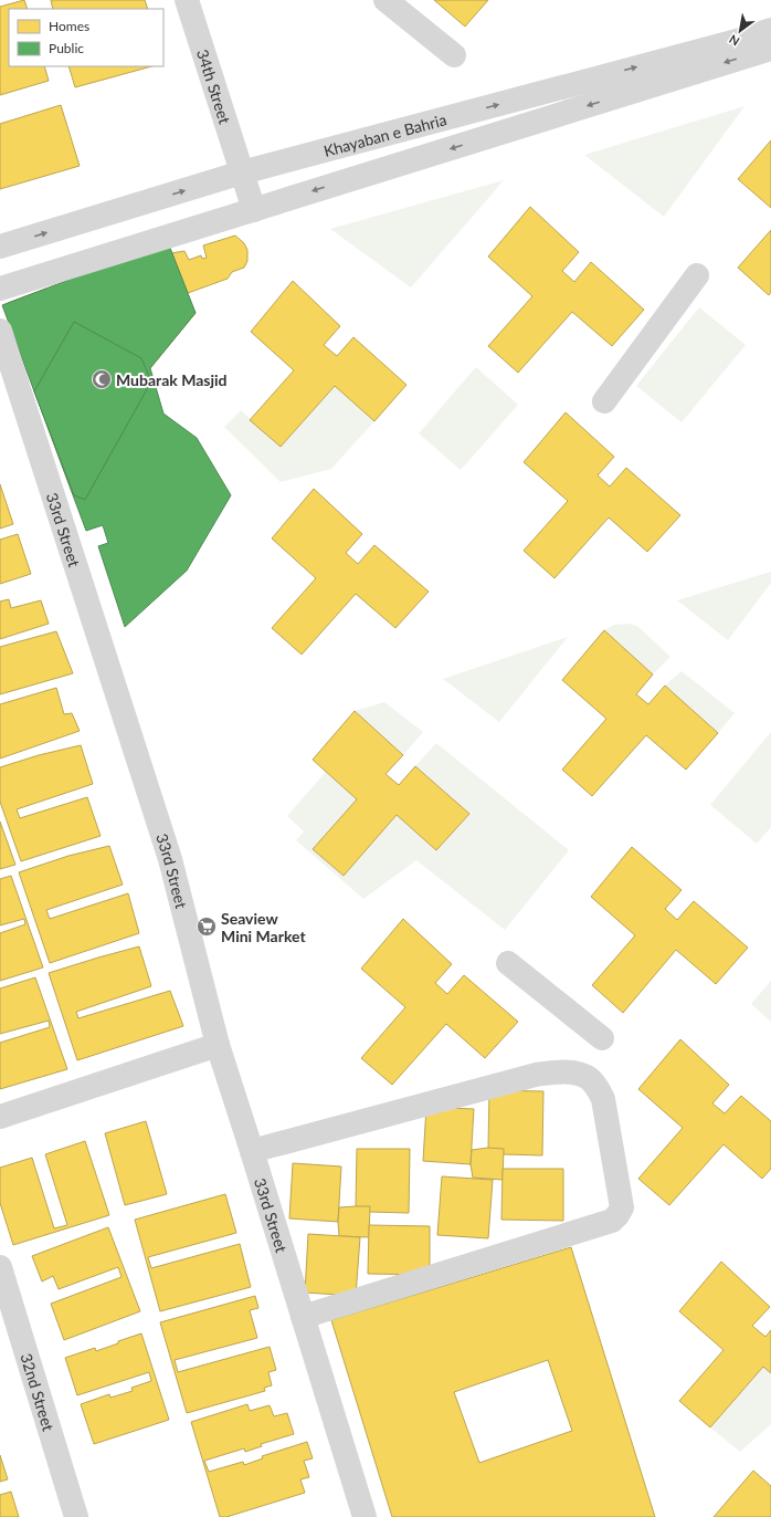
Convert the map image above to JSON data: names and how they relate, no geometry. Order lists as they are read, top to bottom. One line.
{"streets":{"street":["34th Street","Khayaban e Bahria","33rd Street","32nd Street"]},"crossings":[["34th Street","Khayaban e Bahria"]],"places":{"mosque":["Mubarak Masjid"],"supermarket":["Seaview Mini Market"]},"legend":["Homes","Public"],"north":"bottom left"}
